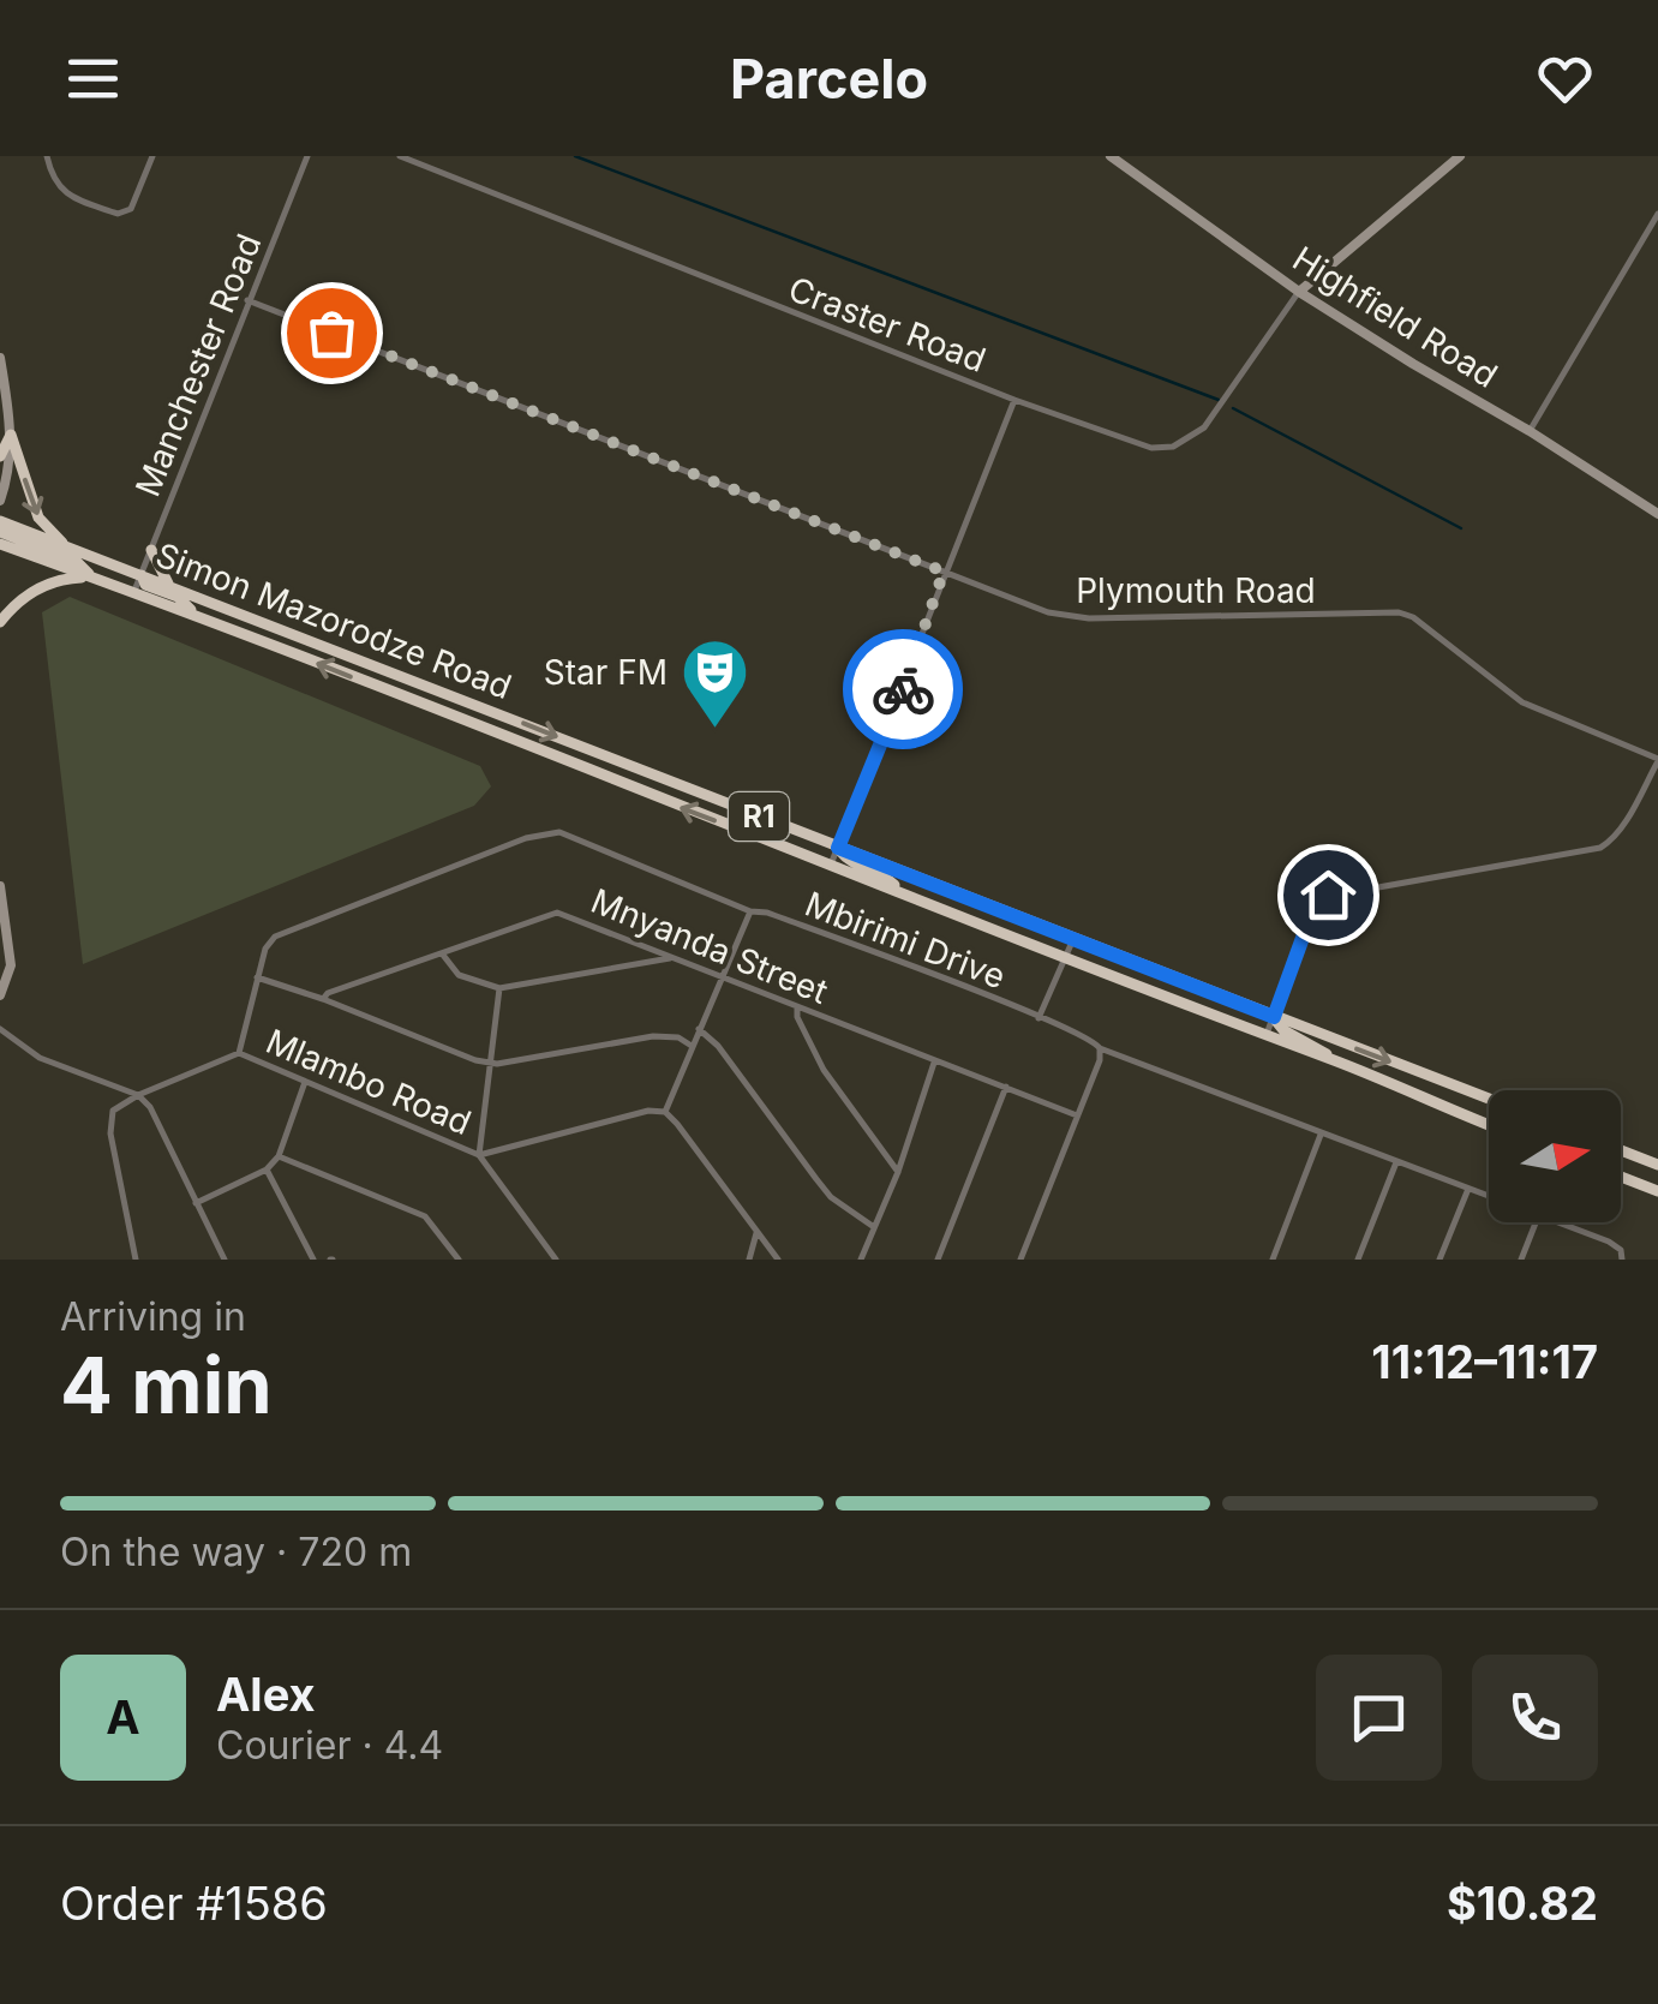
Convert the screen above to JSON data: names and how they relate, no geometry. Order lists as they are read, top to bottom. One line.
{"streets":{"highway":["Simon Mazorodze Road","R1"],"street":["Highfield Road","Craster Road","Manchester Road","Plymouth Road","Mbirimi Drive","Mnyanda Street","Mlambo Road"]},"crossings":[["Highfield Road","Craster Road"],["Manchester Road","Plymouth Road"],["Manchester Road","Simon Mazorodze Road"],["Mbirimi Drive","Mlambo Road"]],"places":{"theatre":["Star FM"]},"north":"right","page":{"header":"Parcelo","heading":["4 min","Arriving in","11:12–11:17"],"panel":["Alex","Courier · 4.4","Order #1586","$10.82"],"bar":"On the way · 720 m","round":"A"}}
